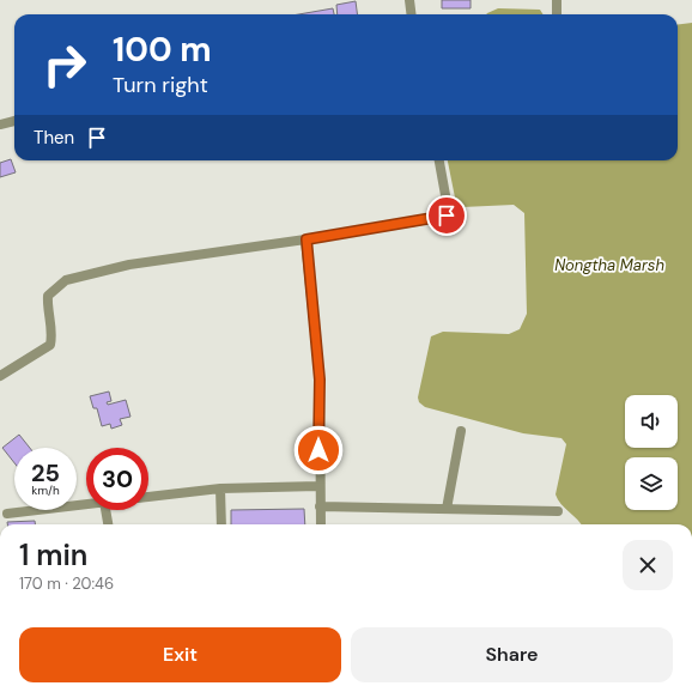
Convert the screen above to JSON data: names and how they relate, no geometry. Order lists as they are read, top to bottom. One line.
{"water":["Nongtha Marsh"],"page":{"turn":["100 m","Turn right"],"then":"Then","speed":"25 km/h","limit":"30","heading":["1 min","170 m · 20:46"],"buttons":["Exit","Share"]}}
